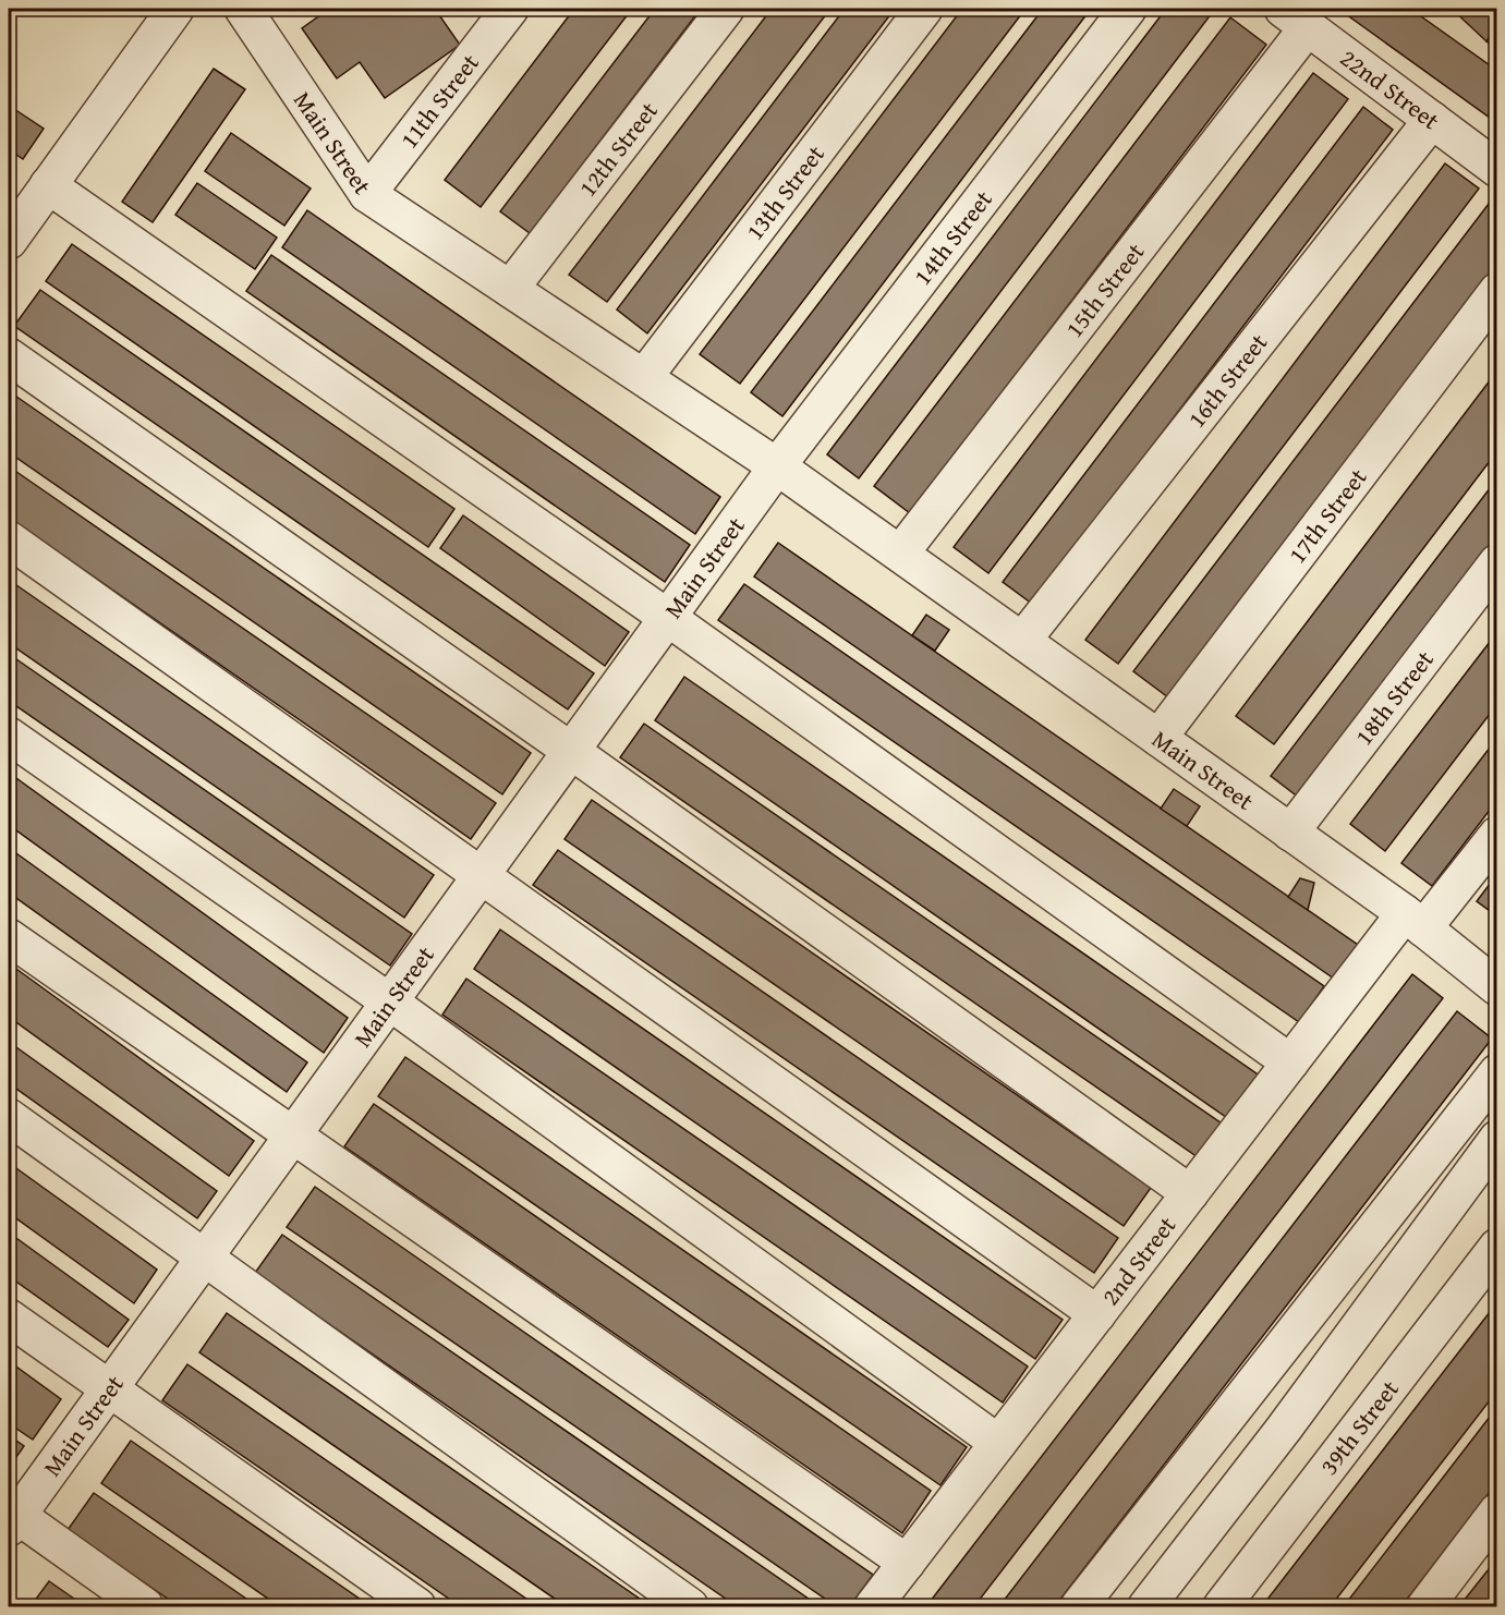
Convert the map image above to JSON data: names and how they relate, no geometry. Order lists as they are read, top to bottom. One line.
{"streets":{"street":["22nd Street","11th Street","Main Street","12th Street","13th Street","14th Street","15th Street","16th Street","17th Street","18th Street","2nd Street","39th Street"]},"crossings":[["22nd Street","15th Street"],["22nd Street","16th Street"],["11th Street","Main Street"],["Main Street","12th Street"],["Main Street","13th Street"],["Main Street","14th Street"],["Main Street","15th Street"],["Main Street","16th Street"],["Main Street","17th Street"],["Main Street","18th Street"],["Main Street","2nd Street"]]}
